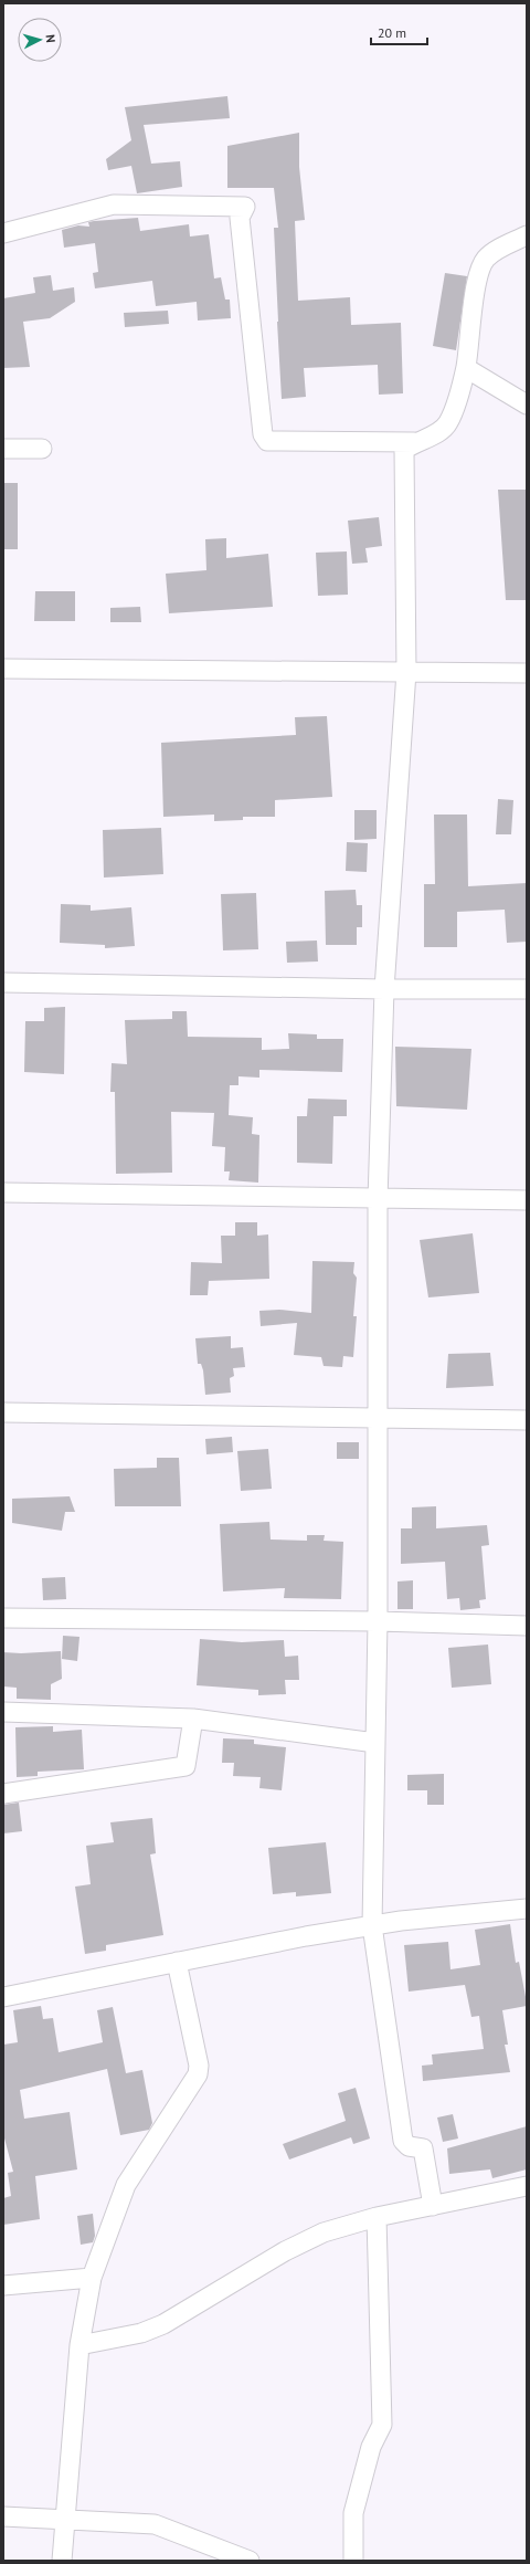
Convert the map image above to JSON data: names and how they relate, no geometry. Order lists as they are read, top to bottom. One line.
{"scale_bar":"20 m","north":"right"}
